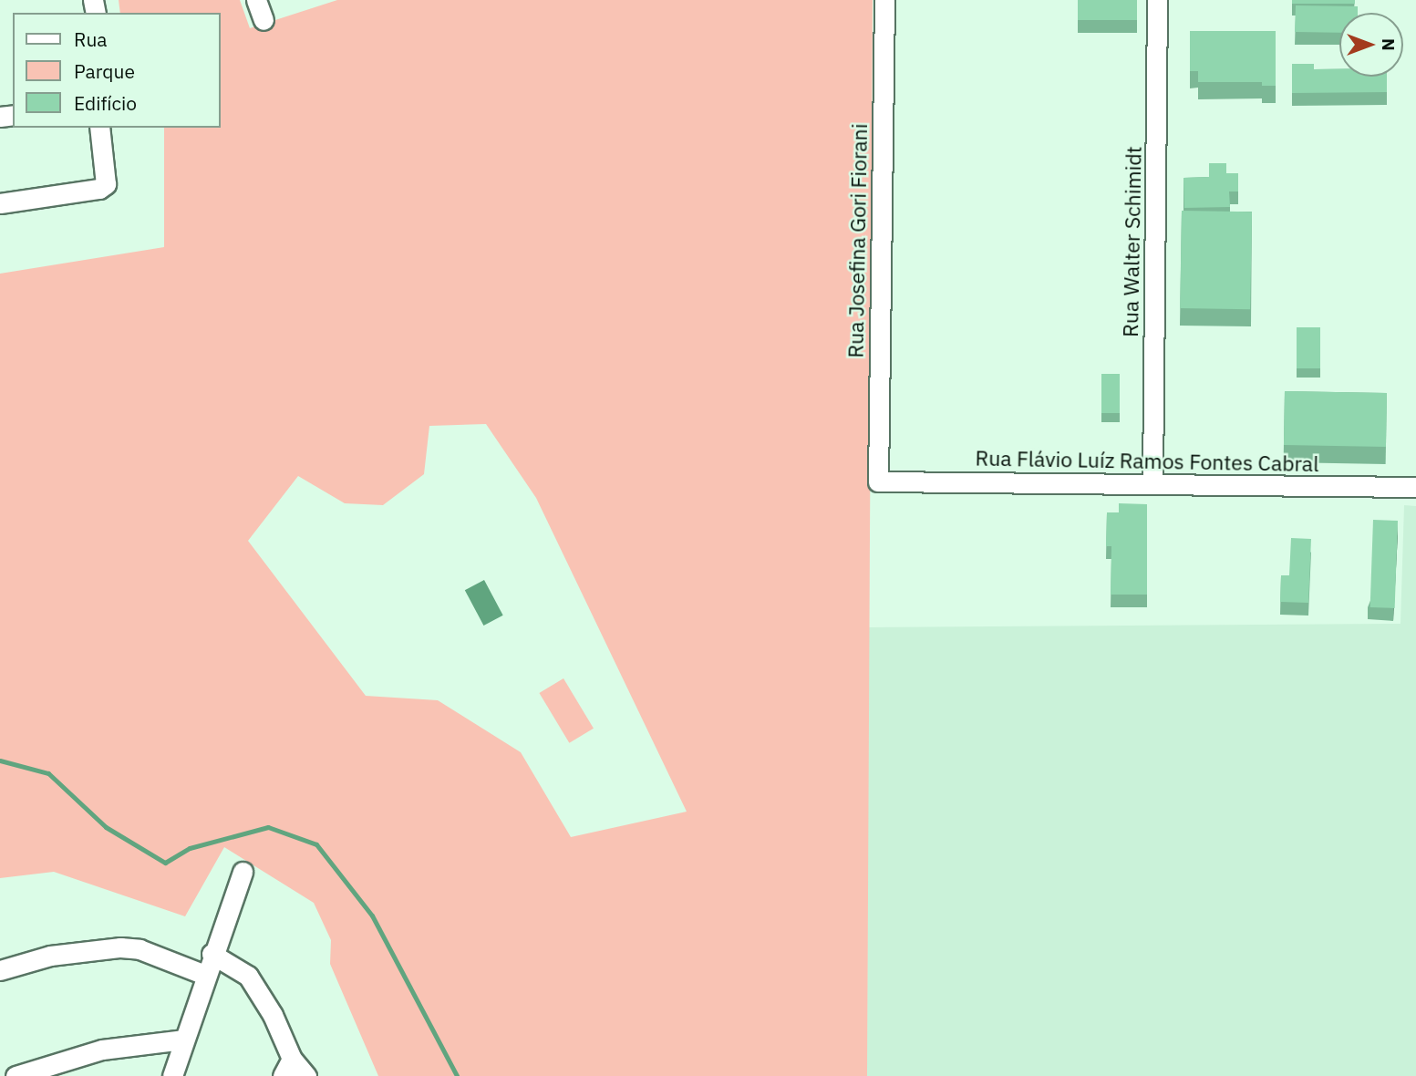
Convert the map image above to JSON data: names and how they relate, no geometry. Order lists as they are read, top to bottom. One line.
{"streets":{"street":["Rua Josefina Gori Fiorani","Rua Walter Schimidt","Rua Flávio Luíz Ramos Fontes Cabral"]},"crossings":[["Rua Josefina Gori Fiorani","Rua Flávio Luíz Ramos Fontes Cabral"],["Rua Walter Schimidt","Rua Flávio Luíz Ramos Fontes Cabral"]],"legend":["Rua","Parque","Edifício"],"north":"right"}
